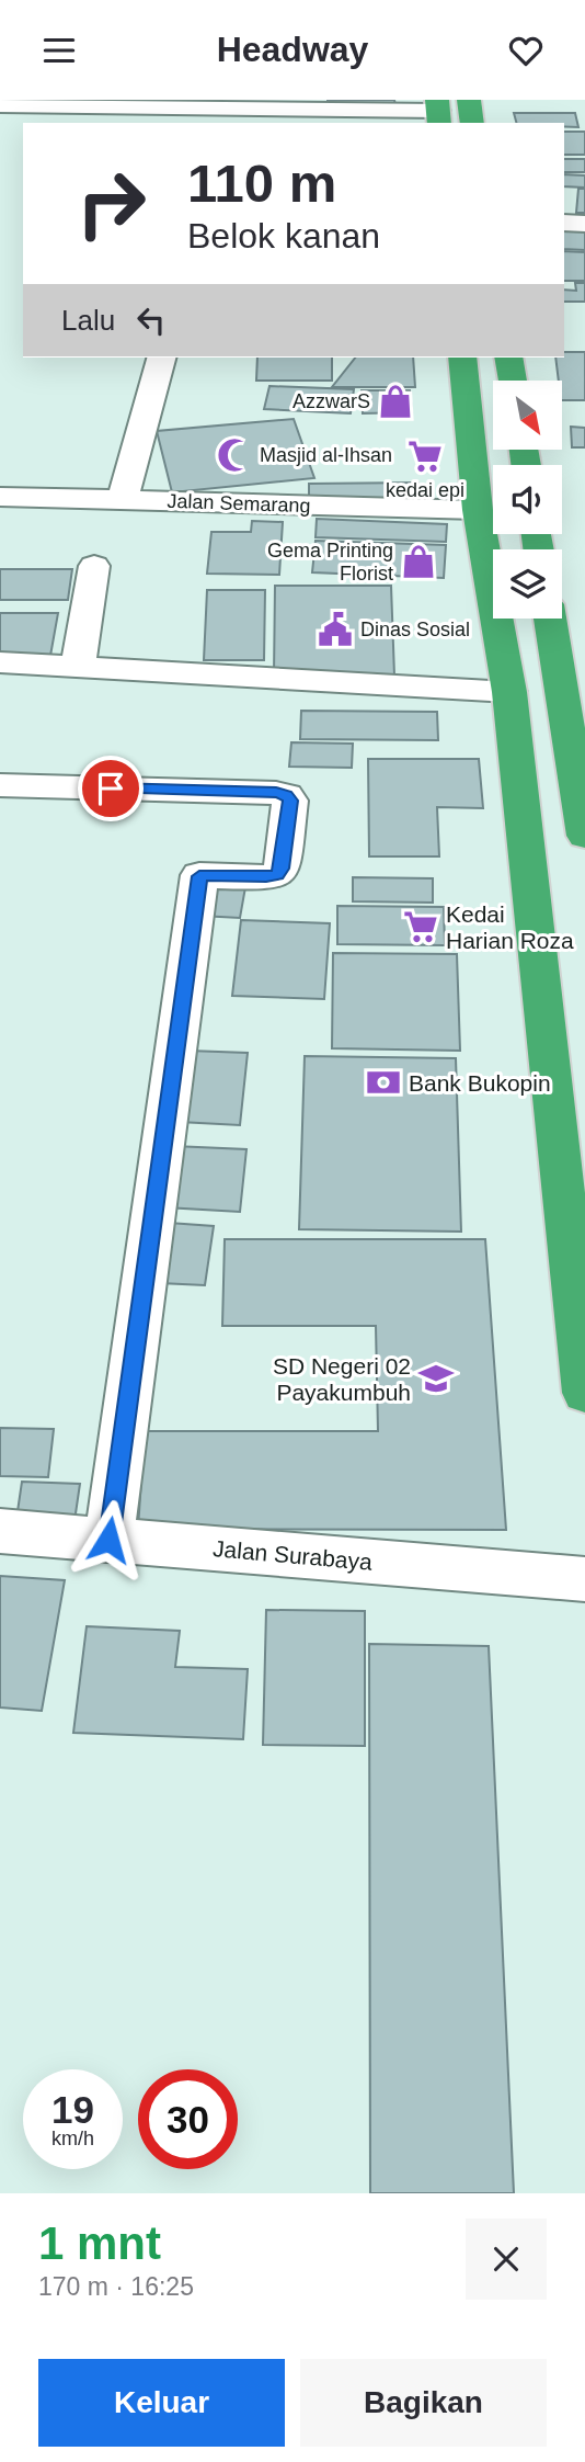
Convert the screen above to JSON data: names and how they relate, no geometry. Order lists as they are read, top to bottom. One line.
{"streets":{"street":["Jalan Semarang","Jalan Surabaya"]},"places":{"shop":["AzzwarS","Gema Printing Florist"],"mosque":["Masjid al-Ihsan"],"supermarket":["kedai epi","Kedai Harian Roza"],"public building":["Dinas Sosial"],"bank":["Bank Bukopin"],"school or university":["SD Negeri 02 Payakumbuh"]},"north":"bottom right","page":{"header":"Headway","turn":["110 m","Belok kanan"],"then":"Lalu","speed":"19 km/h","limit":"30","heading":["1 mnt","170 m · 16:25"],"buttons":["Keluar","Bagikan"]}}
